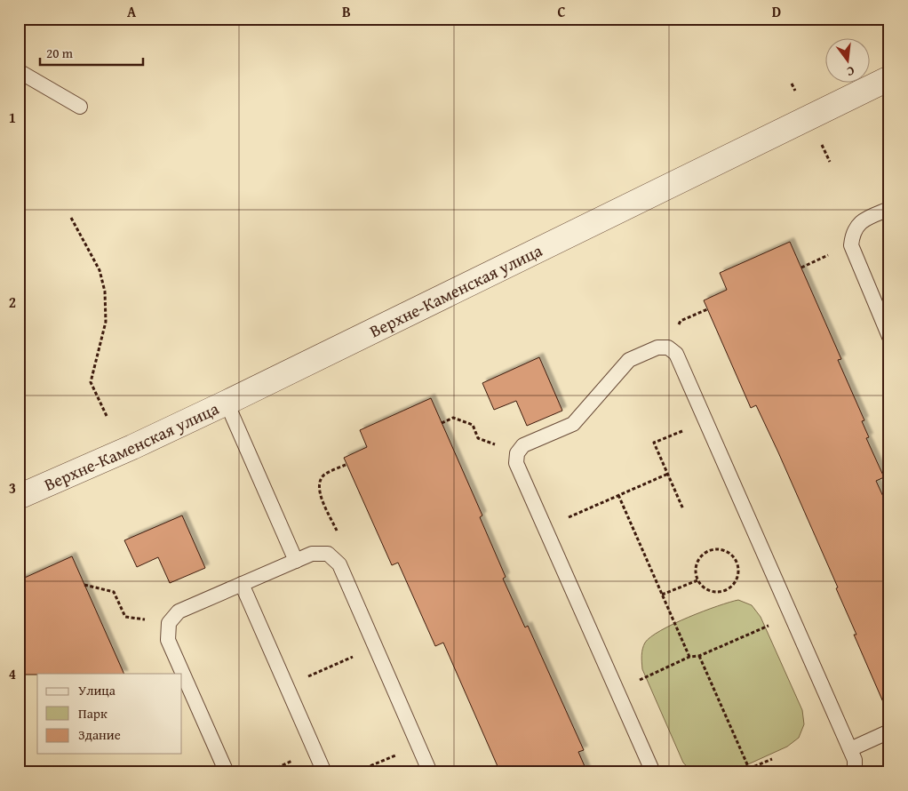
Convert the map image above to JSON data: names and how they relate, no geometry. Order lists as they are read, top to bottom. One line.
{"streets":{"street":["Верхне-Каменская улица"]},"legend":["Улица","Парк","Здание"],"scale_bar":"20 m","north":"bottom","grid":{"columns":["A","B","C","D"],"rows":["1","2","3","4"]}}
